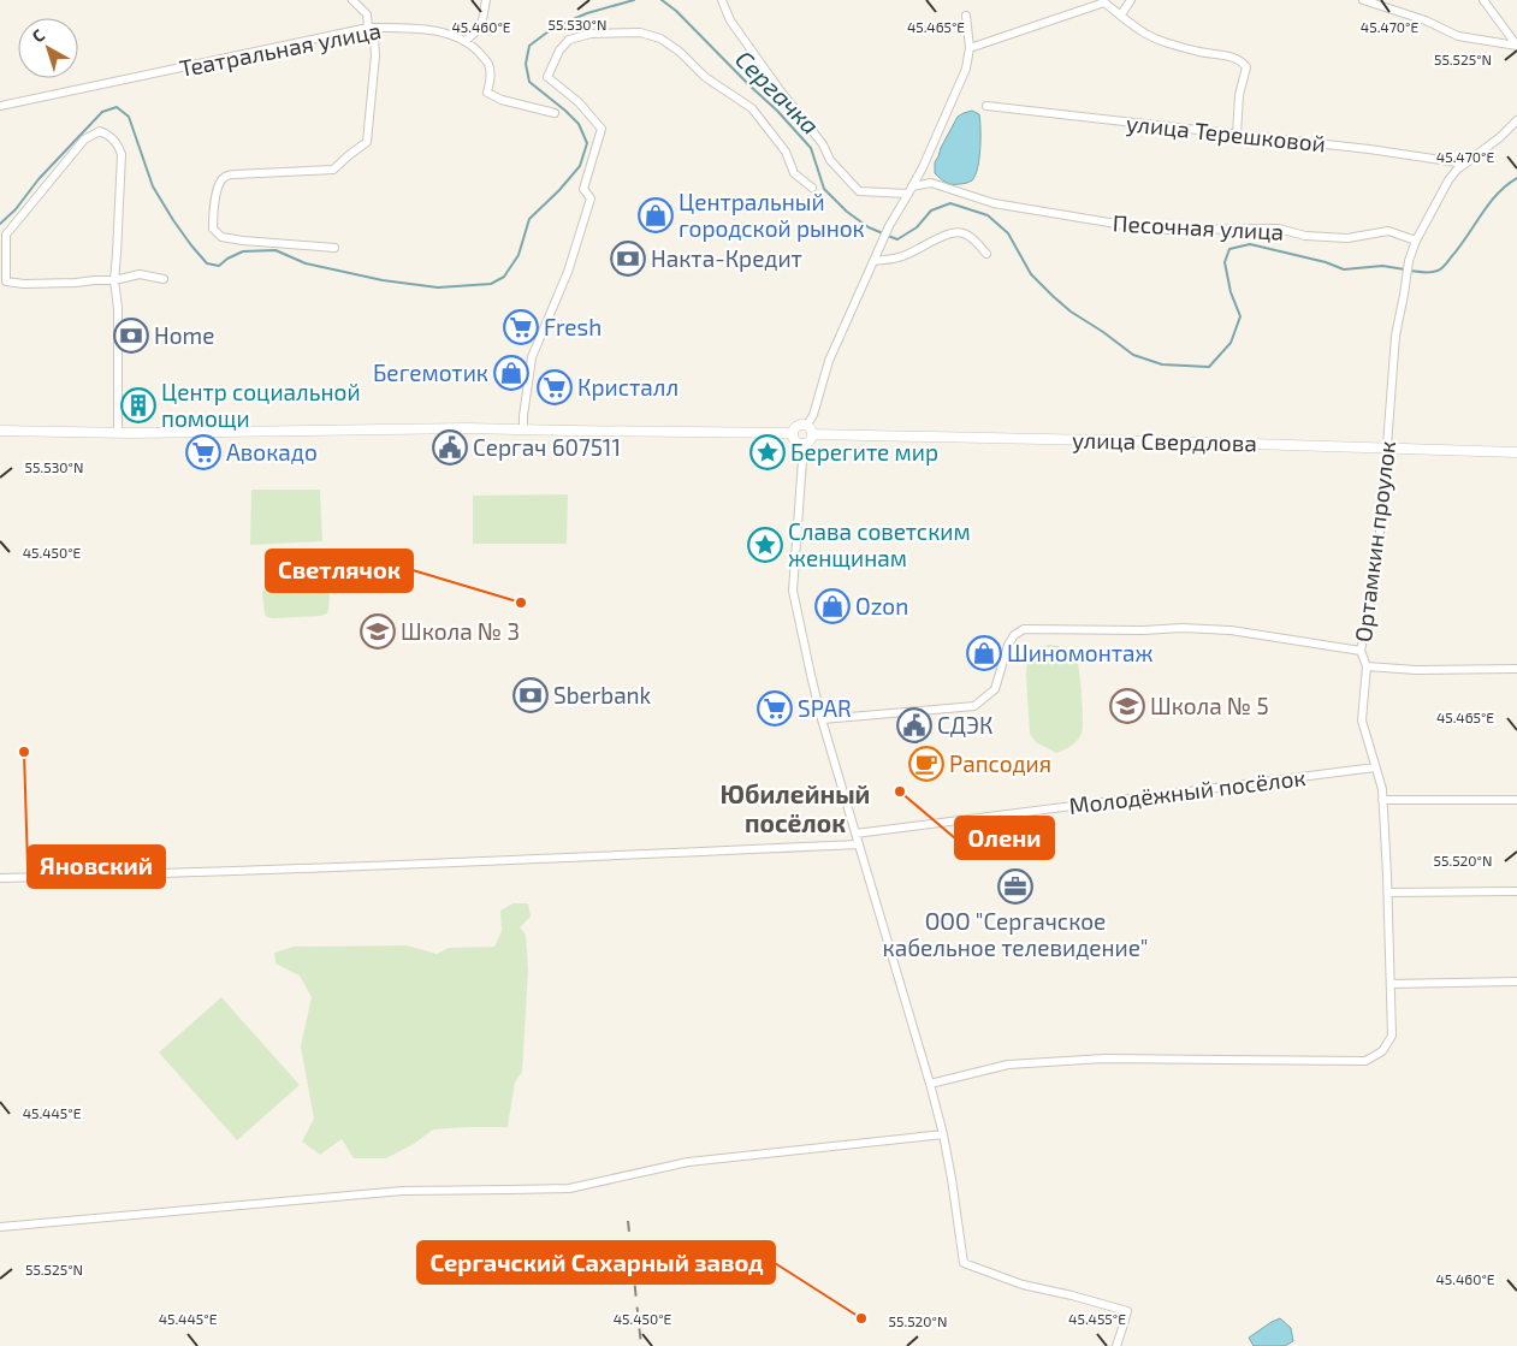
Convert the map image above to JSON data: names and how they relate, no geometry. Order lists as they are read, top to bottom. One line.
{"streets":{"street":["Театральная улица","улица Терешковой","Песочная улица","улица Свердлова","Ортамкин проулок","Молодёжный посёлок"]},"crossings":[["улица Терешковой","Ортамкин проулок"],["Песочная улица","Ортамкин проулок"],["улица Свердлова","Ортамкин проулок"],["Ортамкин проулок","Молодёжный посёлок"]],"districts":["Юбилейный посёлок"],"water":["Сергачка"],"places":{"shop":["Центральный городской рынок","Бегемотик","Ozon","Шиномонтаж"],"bank":["Накта-Кредит","Home","Sberbank"],"supermarket":["Fresh","Кристалл","Авокадо","SPAR"],"building":["Центр социальной помощи"],"public building":["Сергач 607511","СДЭК"],"place":["Берегите мир","Слава советским женщинам"],"other":["Светлячок","Яновский","Олени","Сергачский Сахарный завод"],"school or university":["Школа № 3","Школа № 5"],"cafe":["Рапсодия"],"office":["ООО \"Сергачское кабельное телевидение\""]},"north":"top left","coordinates":["55.530°N","45.460°E","45.465°E","45.470°E","55.525°N","45.450°E","55.520°N","45.445°E","45.455°E"]}
